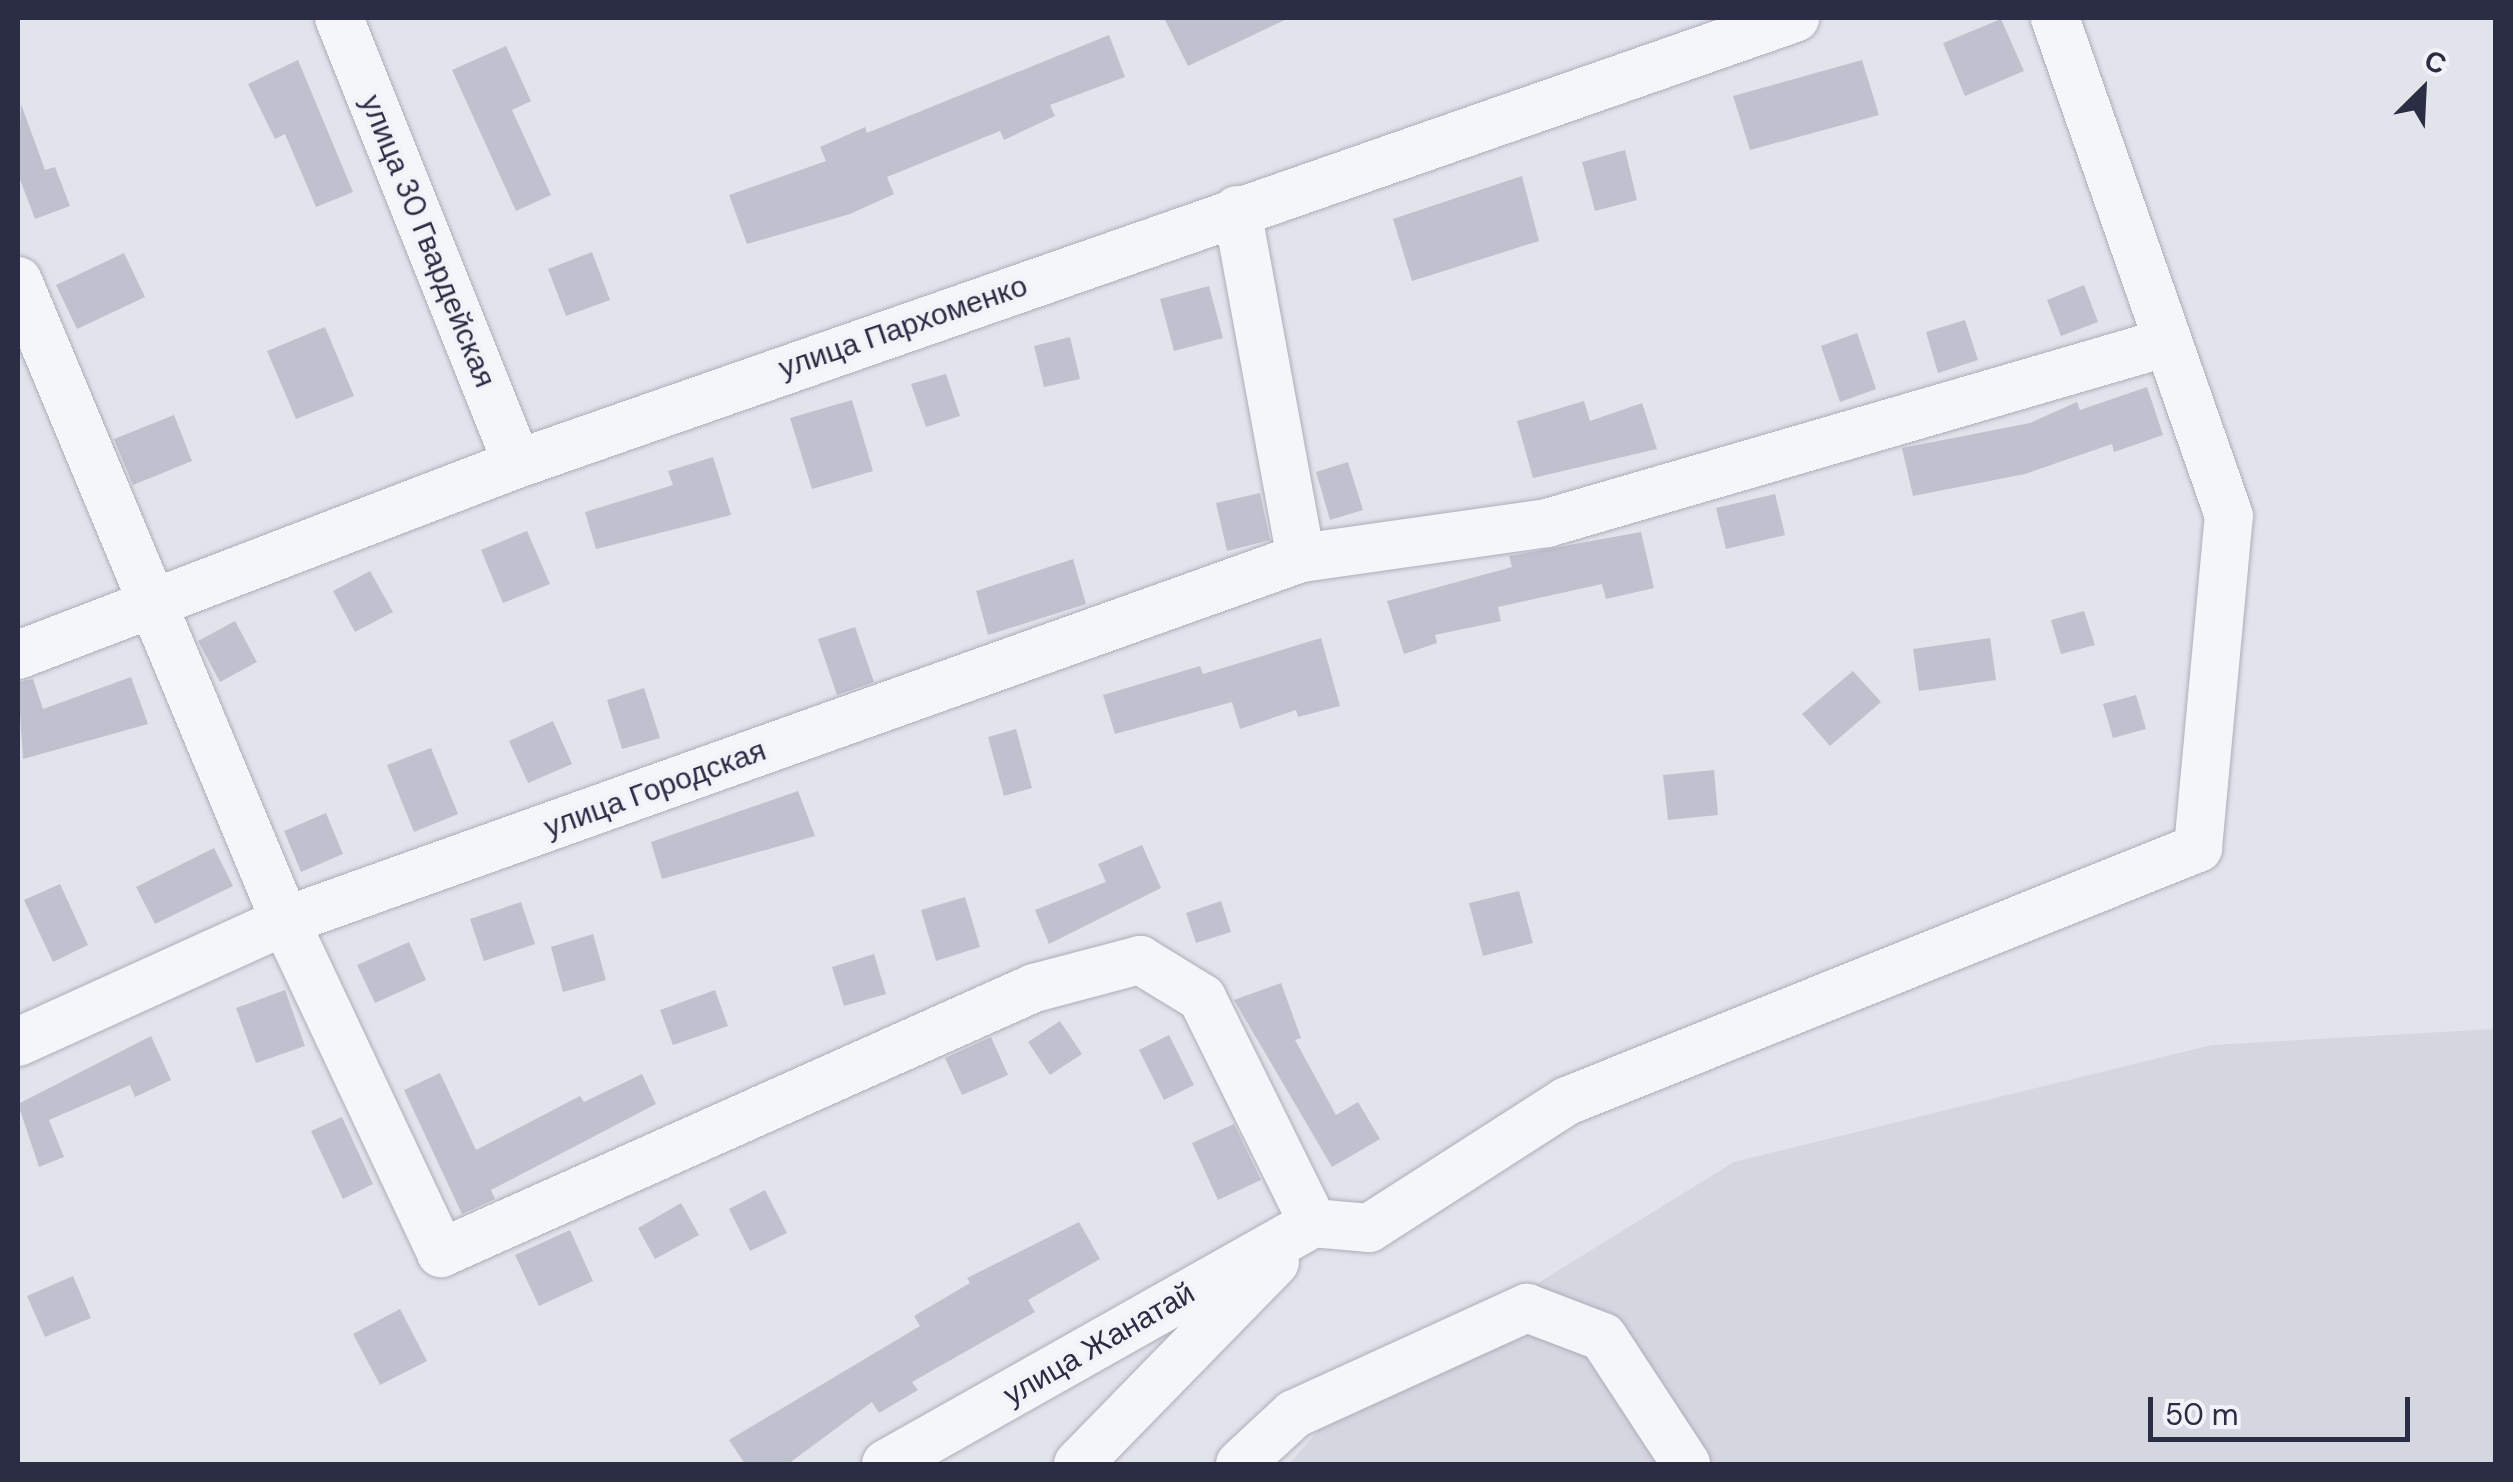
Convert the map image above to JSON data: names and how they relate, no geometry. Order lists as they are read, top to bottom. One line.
{"streets":{"street":["улица 30 Гвардейская","улица Пархоменко","улица Городская","улица Жанатай"]},"crossings":[["улица 30 Гвардейская","улица Пархоменко"]],"scale_bar":"50 m","north":"top right"}
